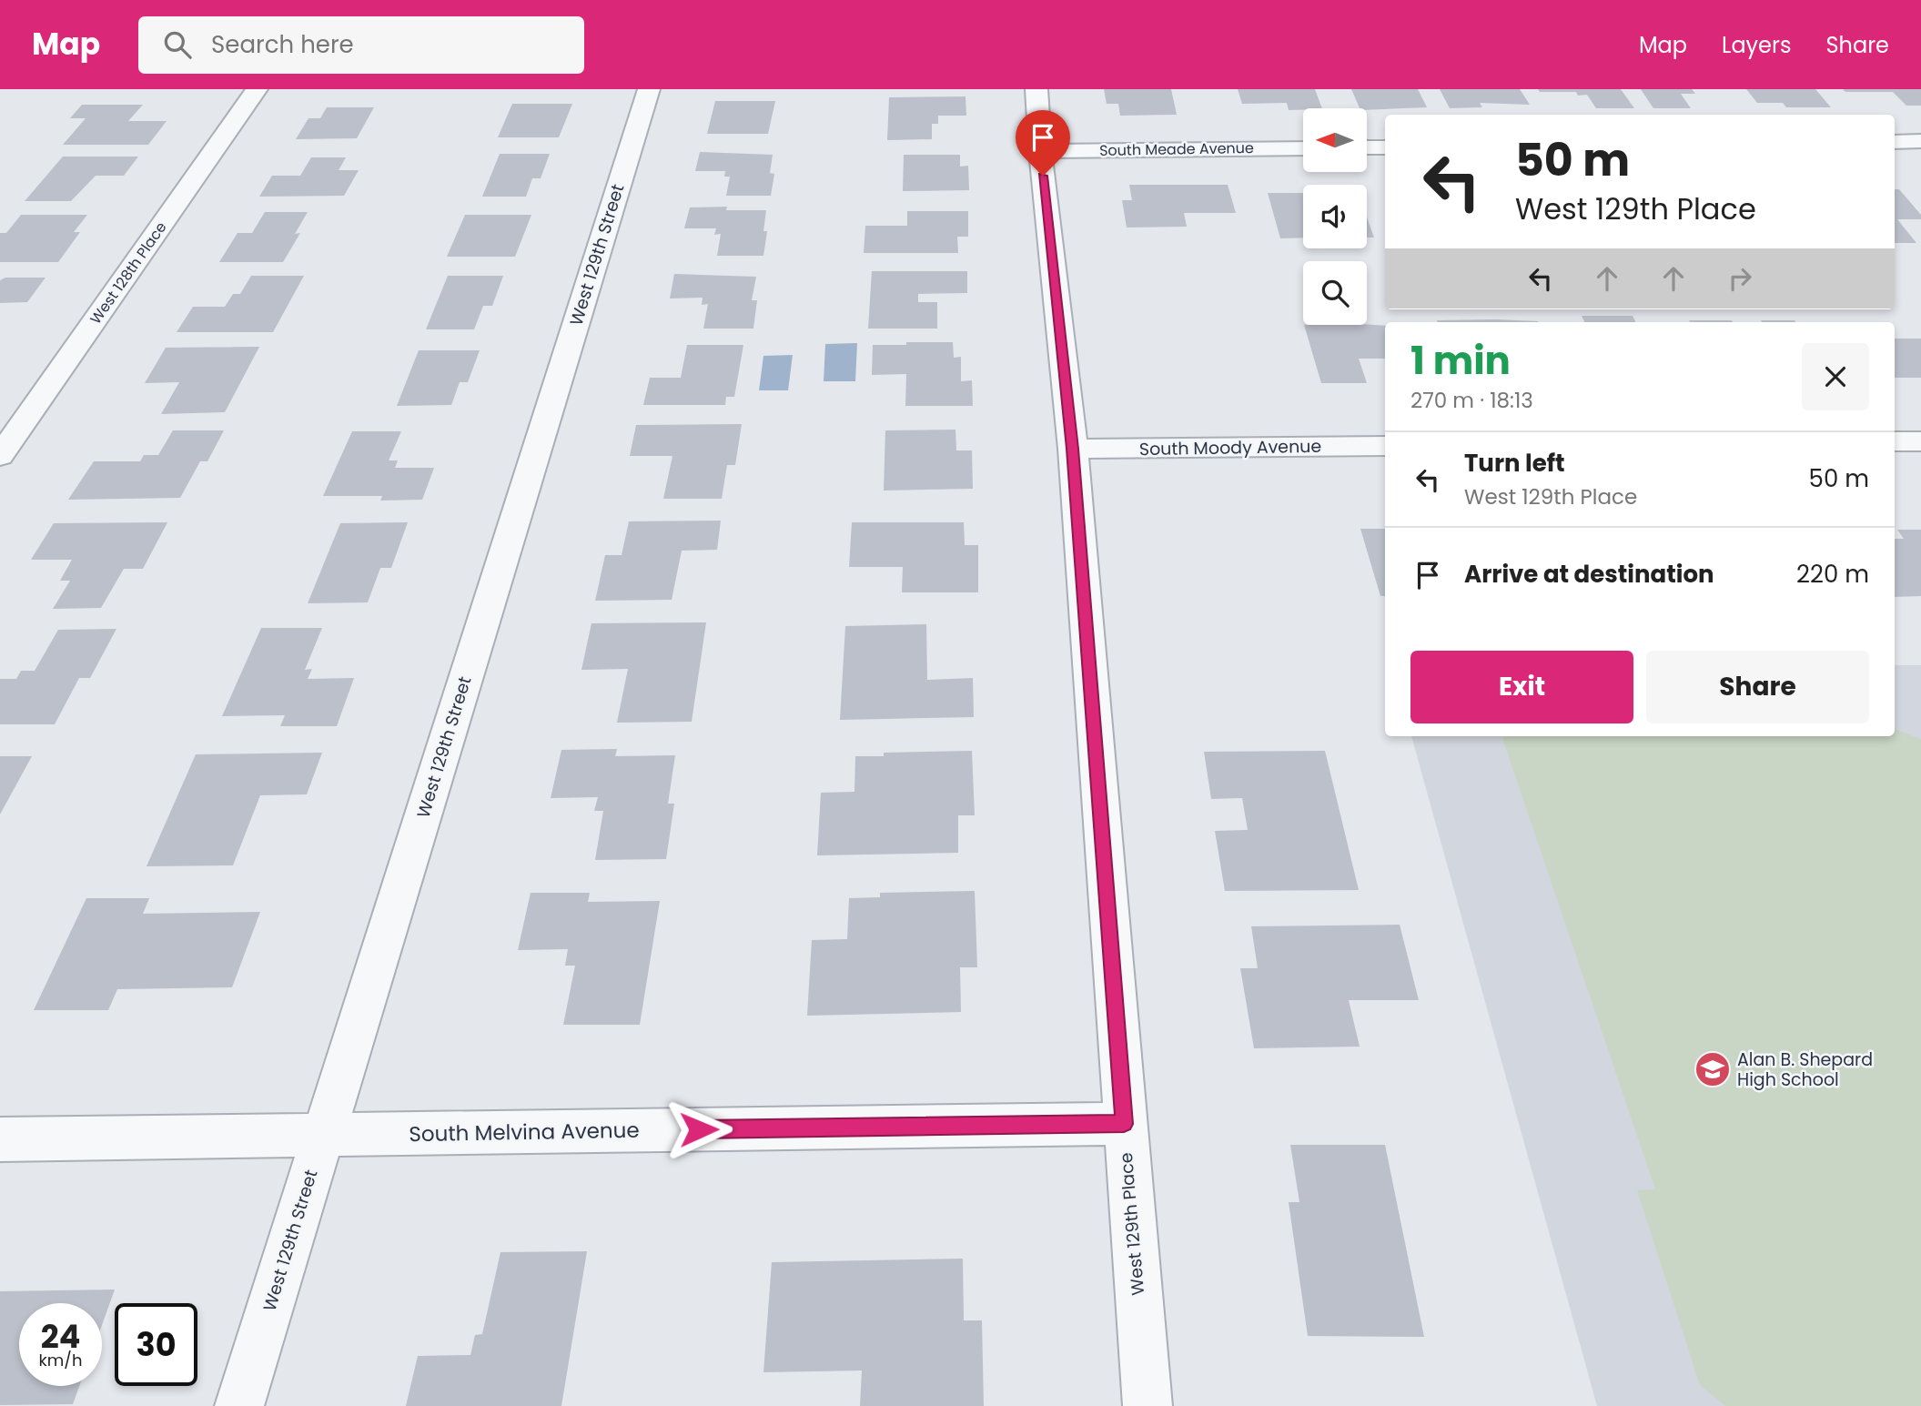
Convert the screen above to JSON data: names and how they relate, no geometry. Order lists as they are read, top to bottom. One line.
{"streets":{"street":["South Meade Avenue","West 129th Street","West 128th Place","South Moody Avenue","South Melvina Avenue","West 129th Place"]},"crossings":[["South Meade Avenue","West 129th Place"],["West 129th Street","South Melvina Avenue"],["South Moody Avenue","West 129th Place"],["South Melvina Avenue","West 129th Place"]],"places":{"school or university":["Alan B. Shepard High School"]},"north":"left","page":{"header":"Map","search":"Search here","nav":["Map","Layers","Share"],"turn":["50 m","West 129th Place"],"heading":["1 min","270 m · 18:13"],"list":[{"name":"Turn left","note":"West 129th Place","value":"50 m"},{"name":"Arrive at destination","value":"220 m"}],"buttons":["Exit","Share"],"speed":"24 km/h","limit":"30"}}
